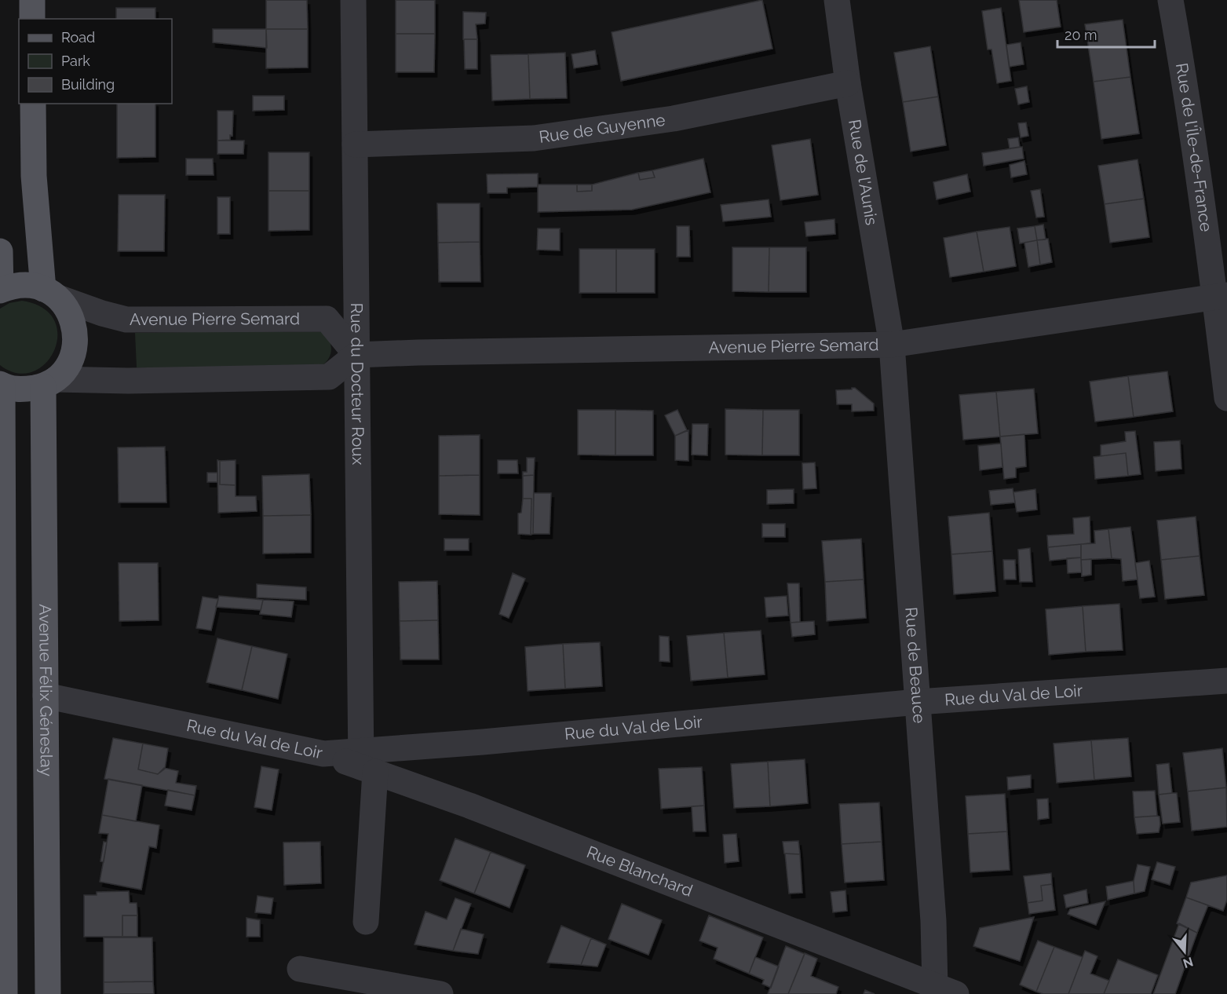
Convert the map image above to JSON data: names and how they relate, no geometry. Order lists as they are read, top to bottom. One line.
{"streets":{"main road":["Avenue Félix Géneslay"],"street":["Rue de Guyenne","Rue de l'Île-de-France","Rue de l'Aunis","Avenue Pierre Semard","Rue du Docteur Roux","Rue de Beauce","Rue du Val de Loir","Rue Blanchard"]},"crossings":[["Rue de Guyenne","Rue de l'Aunis"],["Rue de Guyenne","Rue du Docteur Roux"],["Rue de l'Île-de-France","Avenue Pierre Semard"],["Rue de l'Aunis","Avenue Pierre Semard"],["Rue de l'Aunis","Rue de Beauce"],["Avenue Pierre Semard","Rue du Docteur Roux"],["Avenue Pierre Semard","Rue de Beauce"],["Rue du Docteur Roux","Rue du Val de Loir"],["Rue du Docteur Roux","Rue Blanchard"],["Rue de Beauce","Rue du Val de Loir"],["Rue de Beauce","Rue Blanchard"],["Avenue Félix Géneslay","Rue du Val de Loir"],["Rue du Val de Loir","Rue Blanchard"]],"legend":["Road","Park","Building"],"scale_bar":"20 m","north":"bottom"}
